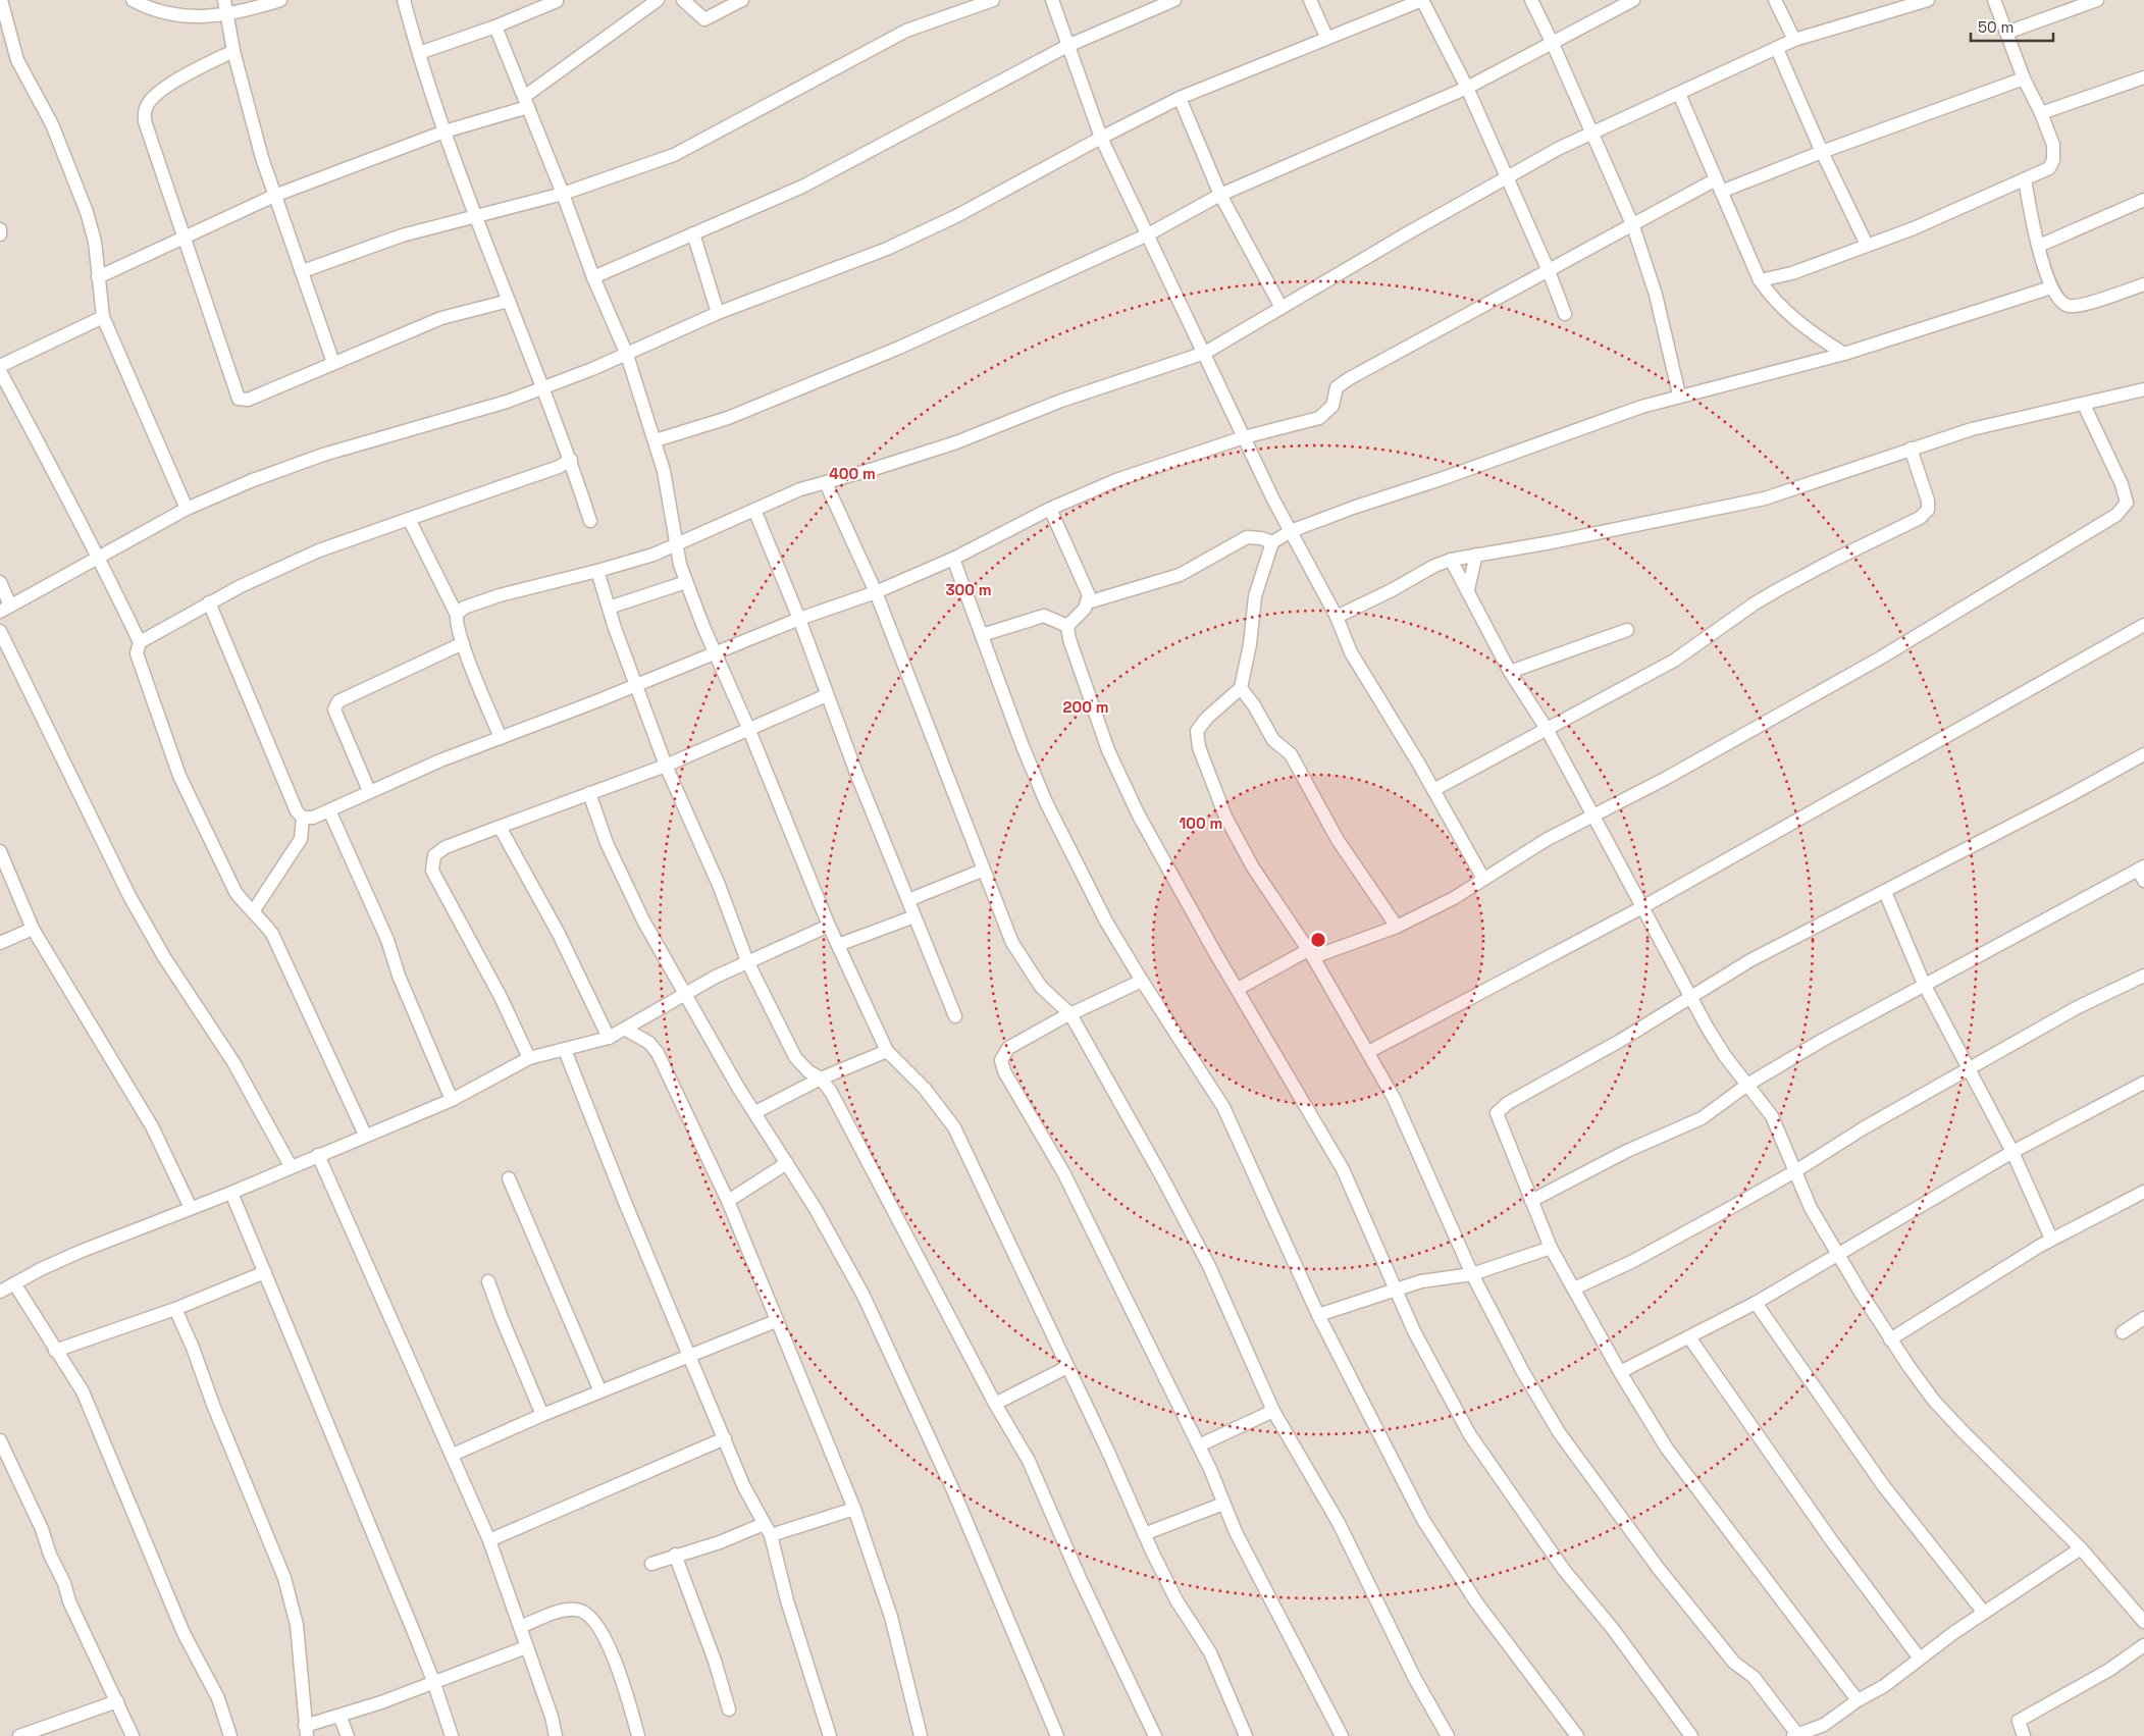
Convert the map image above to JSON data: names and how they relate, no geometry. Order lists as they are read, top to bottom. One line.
{"scale_bar":"50 m","rings":["400 m","300 m","200 m","100 m"]}
